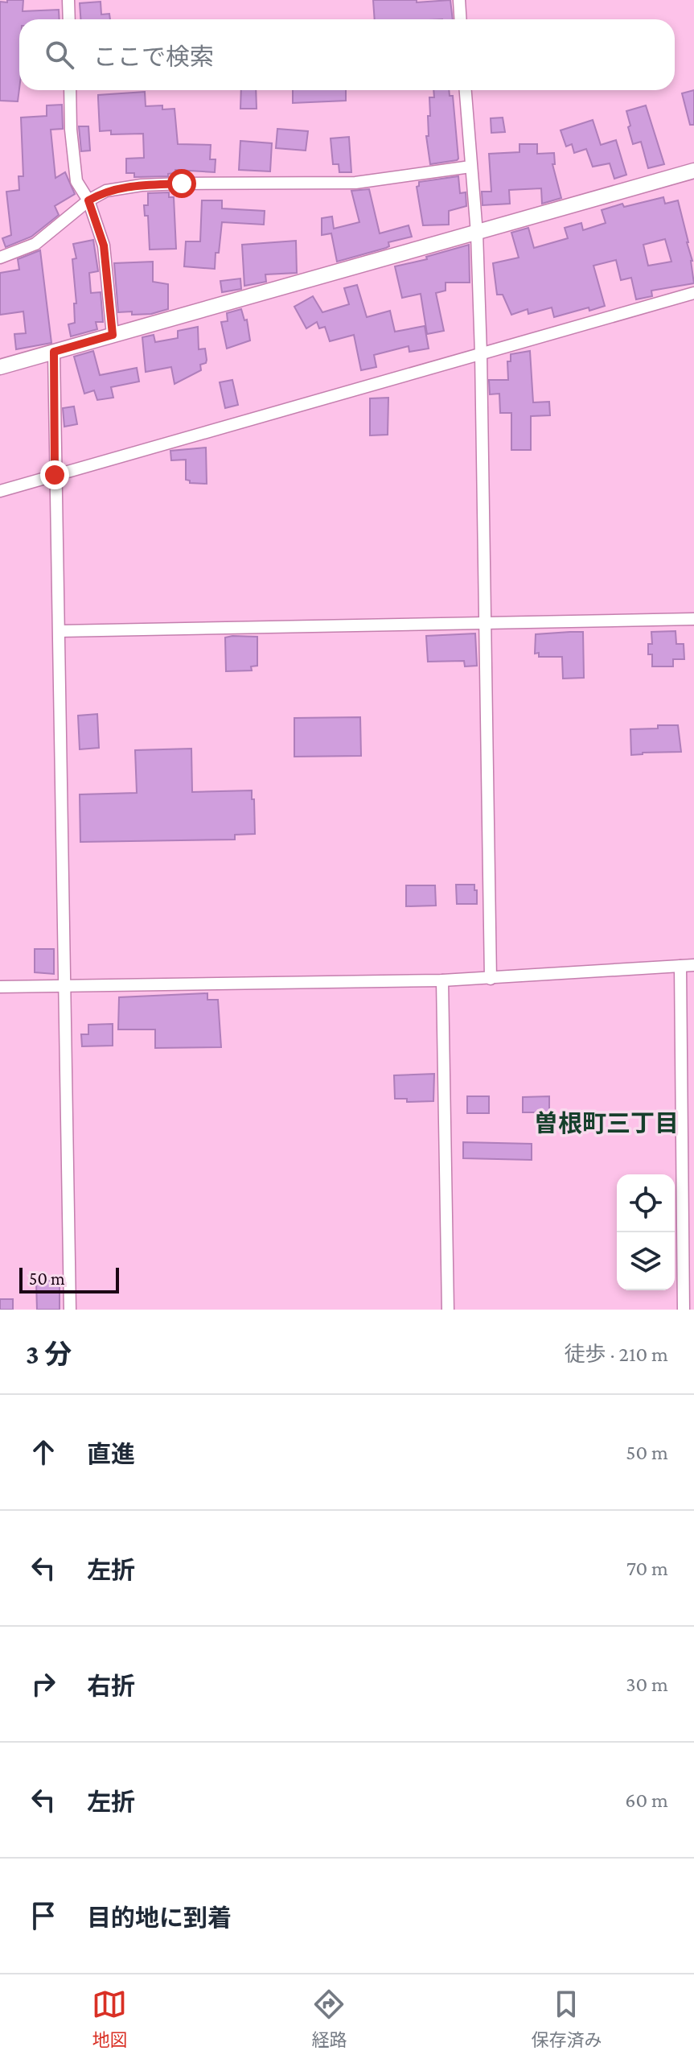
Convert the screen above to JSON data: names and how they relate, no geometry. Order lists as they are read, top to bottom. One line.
{"districts":["曽根町三丁目"],"scale_bar":"50 m","page":{"search":"ここで検索","scale":"50 m","heading":["3 分","徒歩 · 210 m"],"list":[["直進","50 m"],["左折","70 m"],["右折","30 m"],["左折","60 m"],"目的地に到着"],"nav":["地図","経路","保存済み"]}}
